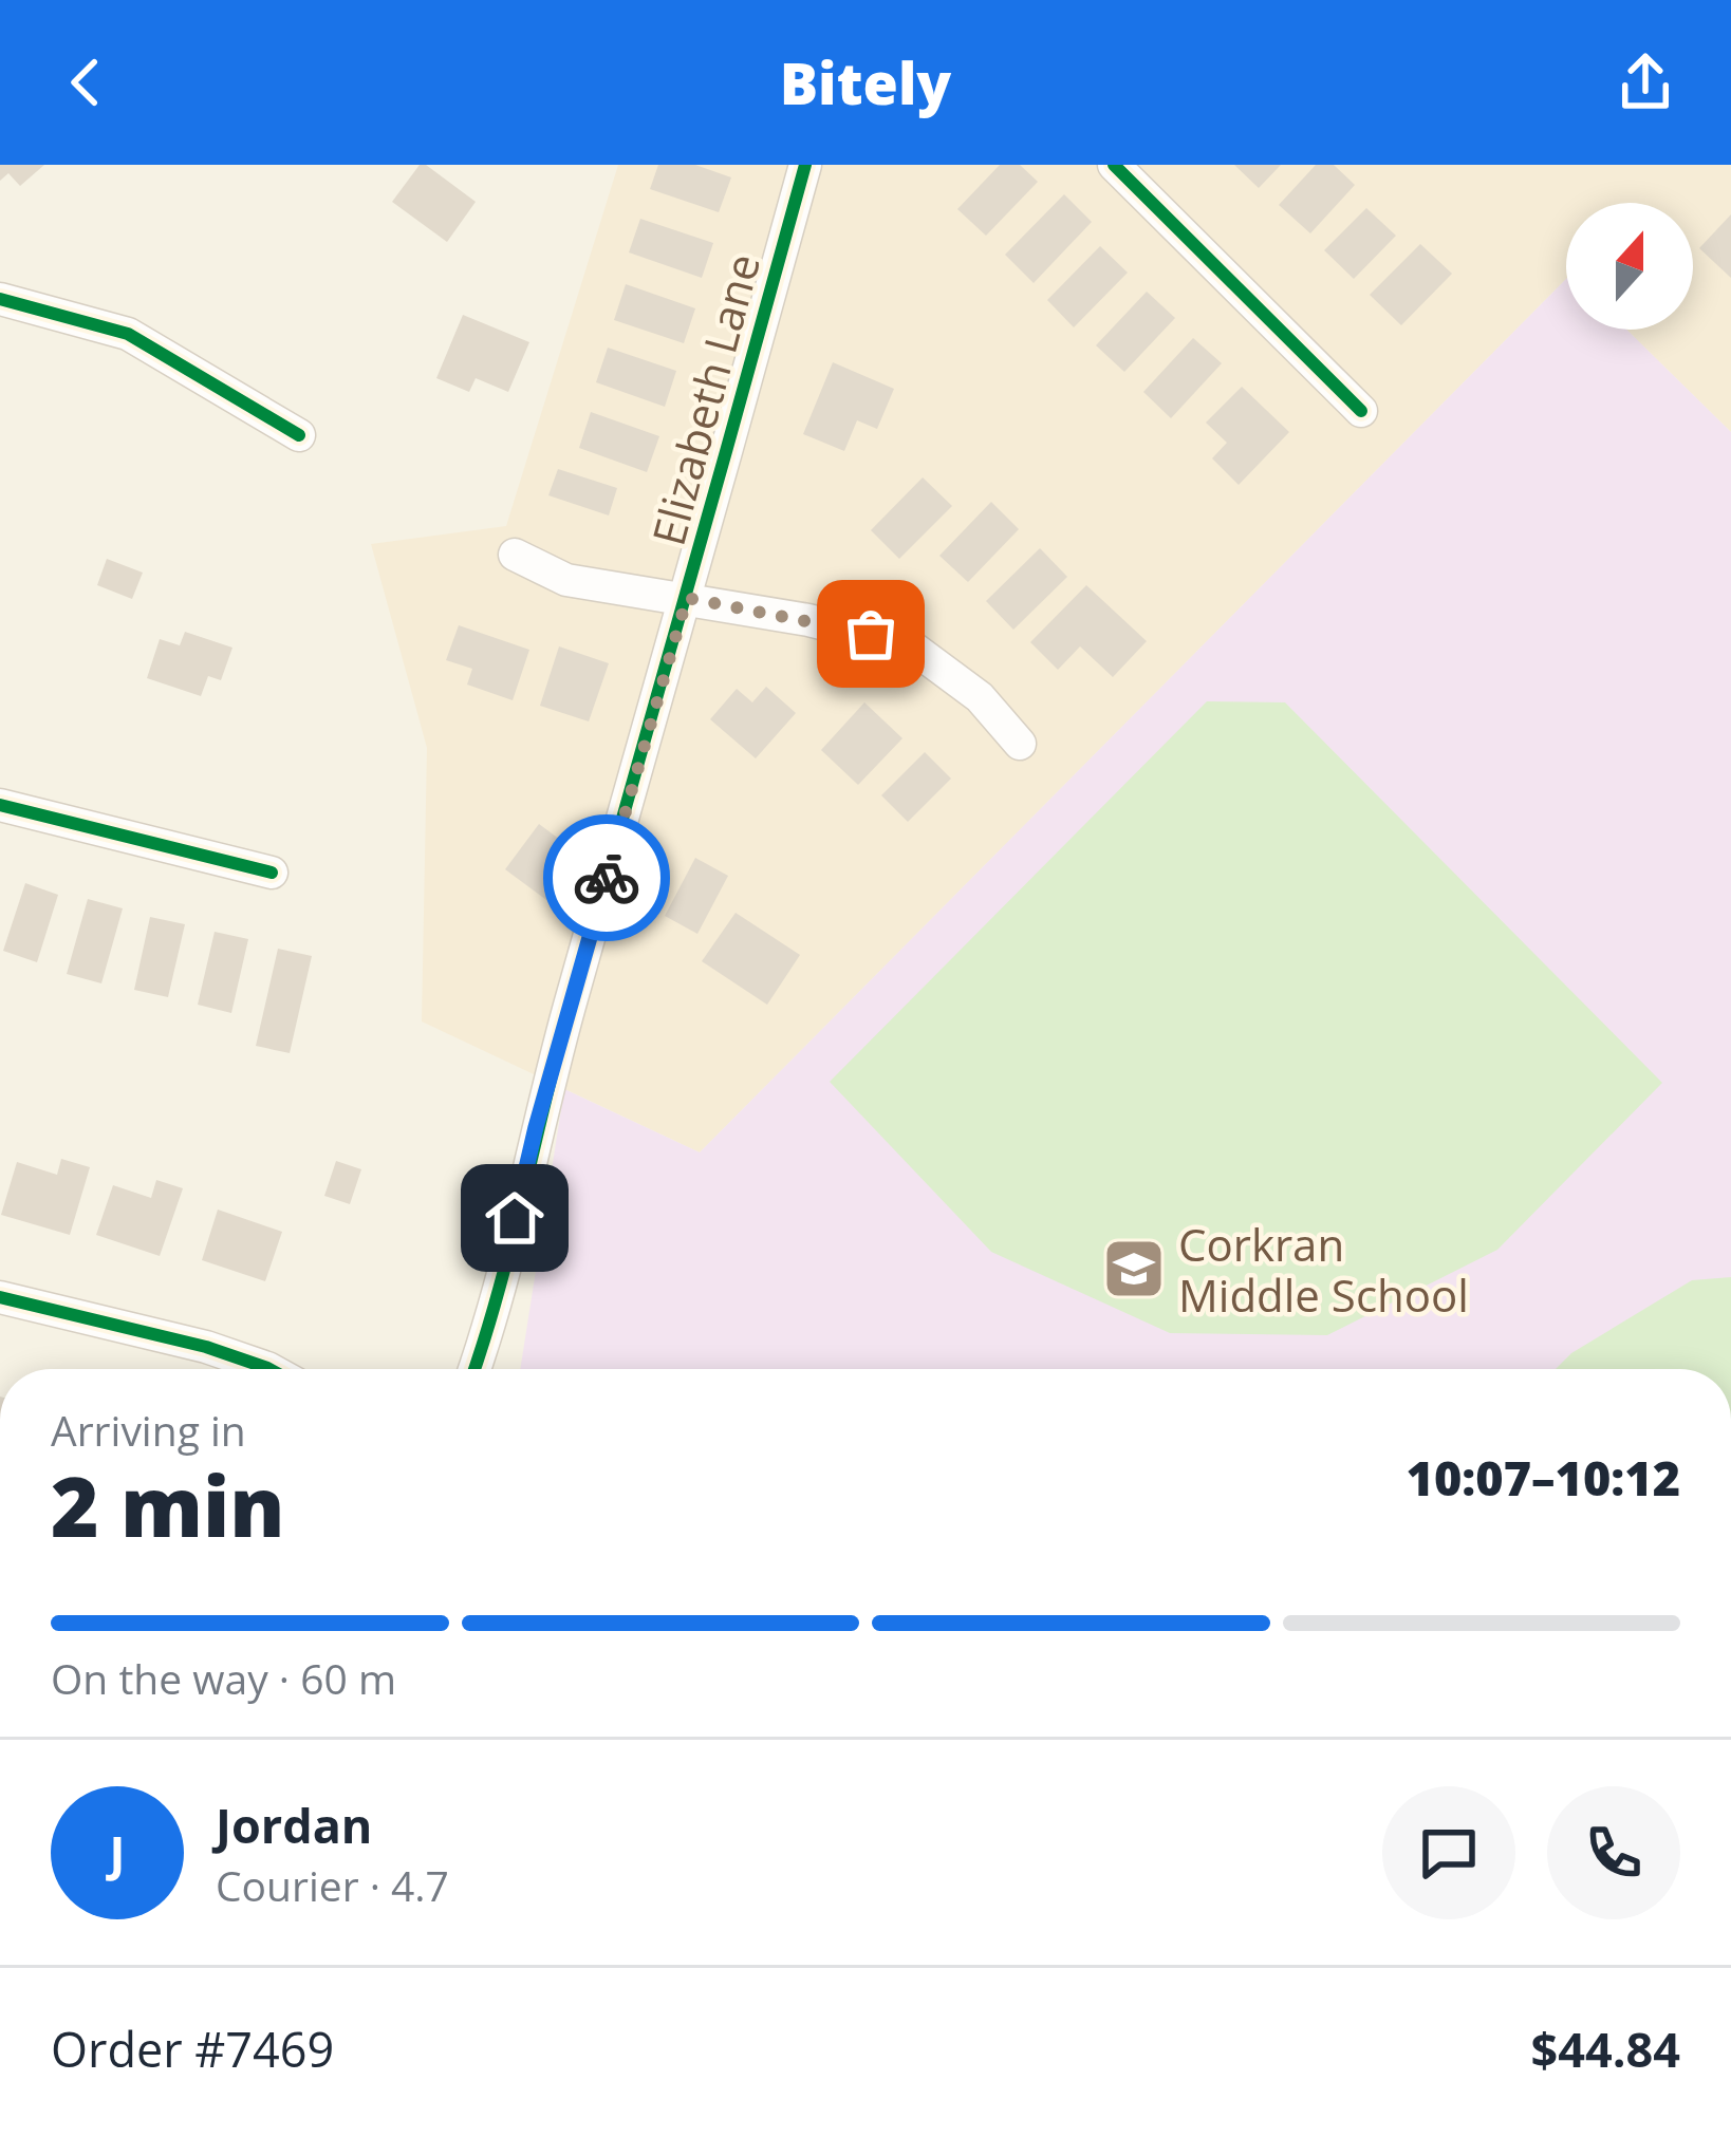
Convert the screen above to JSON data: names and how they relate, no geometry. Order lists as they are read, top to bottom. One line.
{"streets":{"street":["Elizabeth Lane"]},"places":{"school or university":["Corkran Middle School"]},"north":"top","page":{"header":"Bitely","heading":["2 min","Arriving in","10:07–10:12"],"panel":["Jordan","Courier · 4.7","Order #7469","$44.84"],"bar":"On the way · 60 m","round":"J"}}
